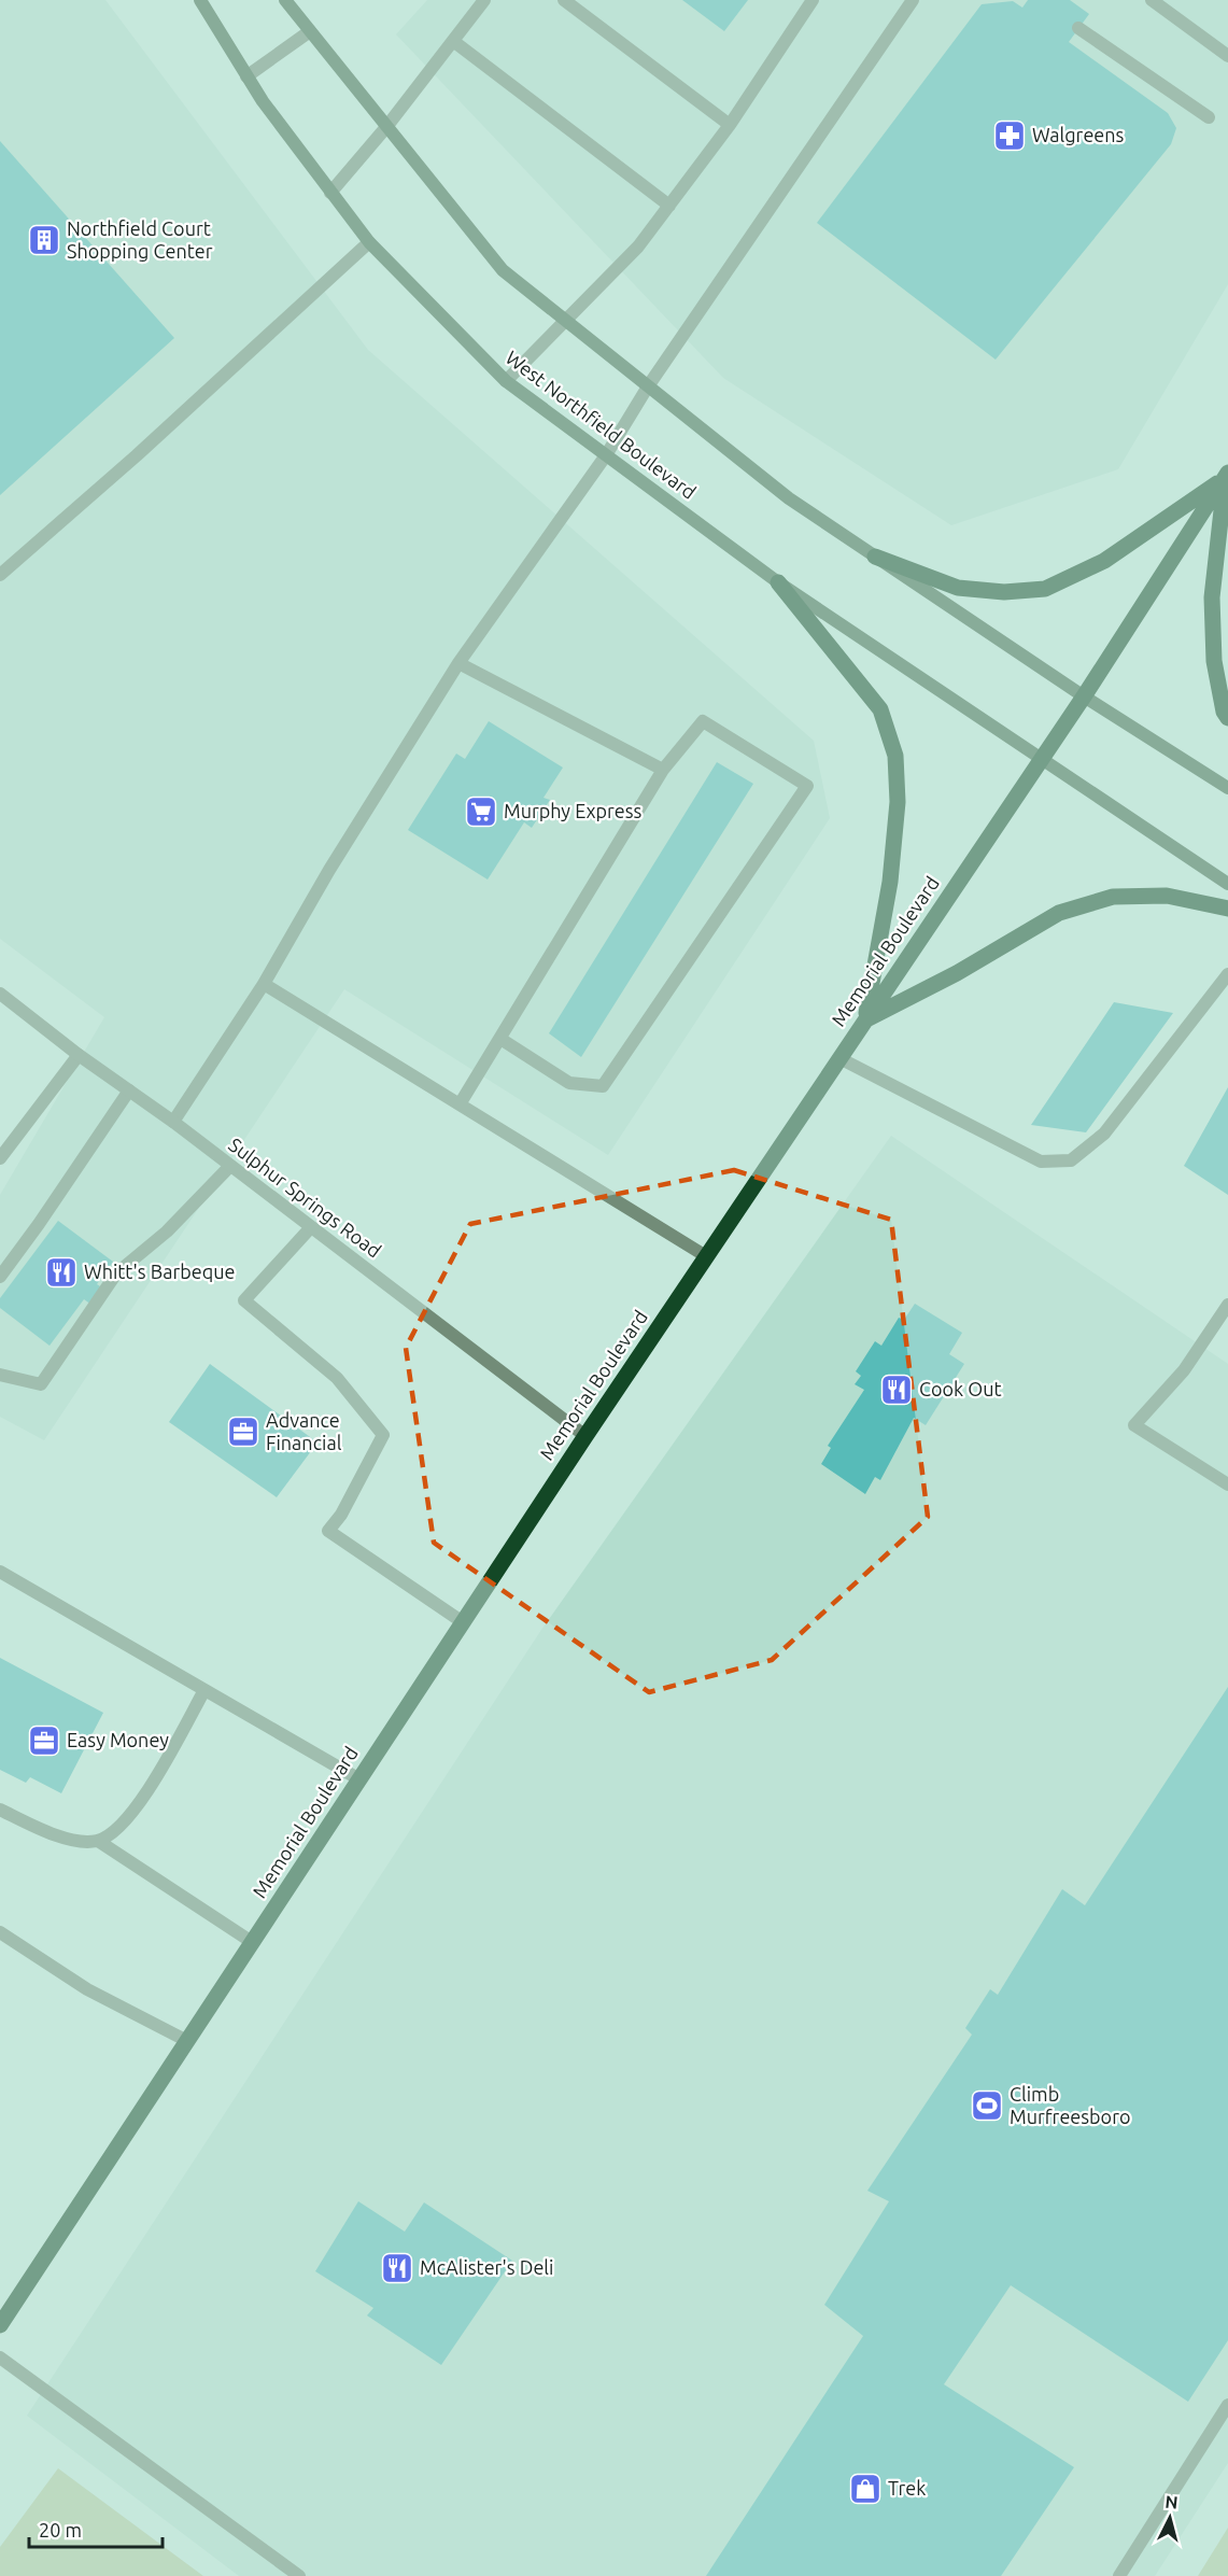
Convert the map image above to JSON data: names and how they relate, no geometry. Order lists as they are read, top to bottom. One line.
{"streets":{"main road":["West Northfield Boulevard","Memorial Boulevard"],"street":["Sulphur Springs Road"]},"crossings":[["West Northfield Boulevard","Memorial Boulevard"],["Memorial Boulevard","Sulphur Springs Road"]],"places":{"pharmacy":["Walgreens"],"building":["Northfield Court Shopping Center"],"supermarket":["Murphy Express"],"restaurant":["Whitt's Barbeque","Cook Out","McAlister's Deli"],"office":["Advance Financial","Easy Money"],"sports":["Climb Murfreesboro"],"shop":["Trek"]},"scale_bar":"20 m","north":"top"}
